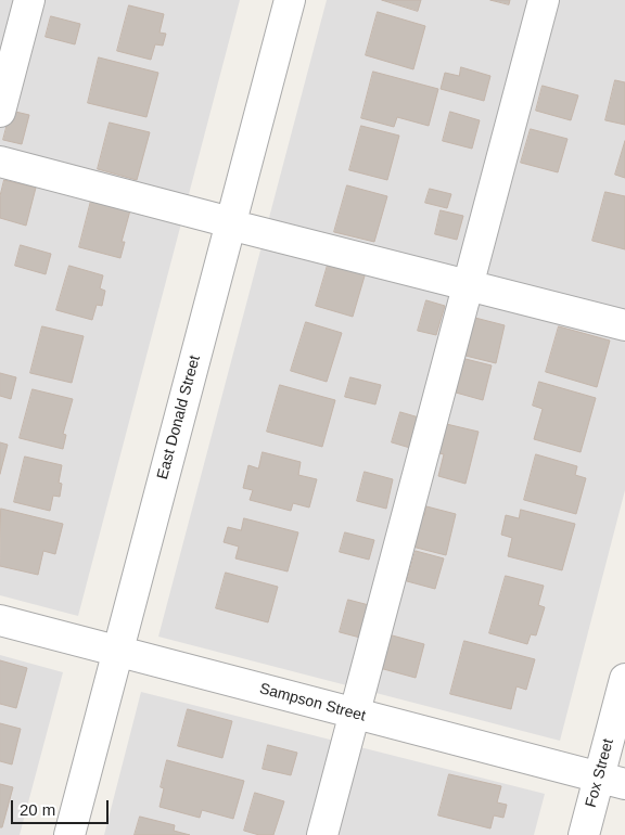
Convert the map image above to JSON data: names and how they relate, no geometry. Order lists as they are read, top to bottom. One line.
{"streets":{"street":["East Donald Street","Sampson Street","Fox Street"]},"crossings":[["East Donald Street","Sampson Street"],["Sampson Street","Fox Street"]],"scale_bar":"20 m"}
